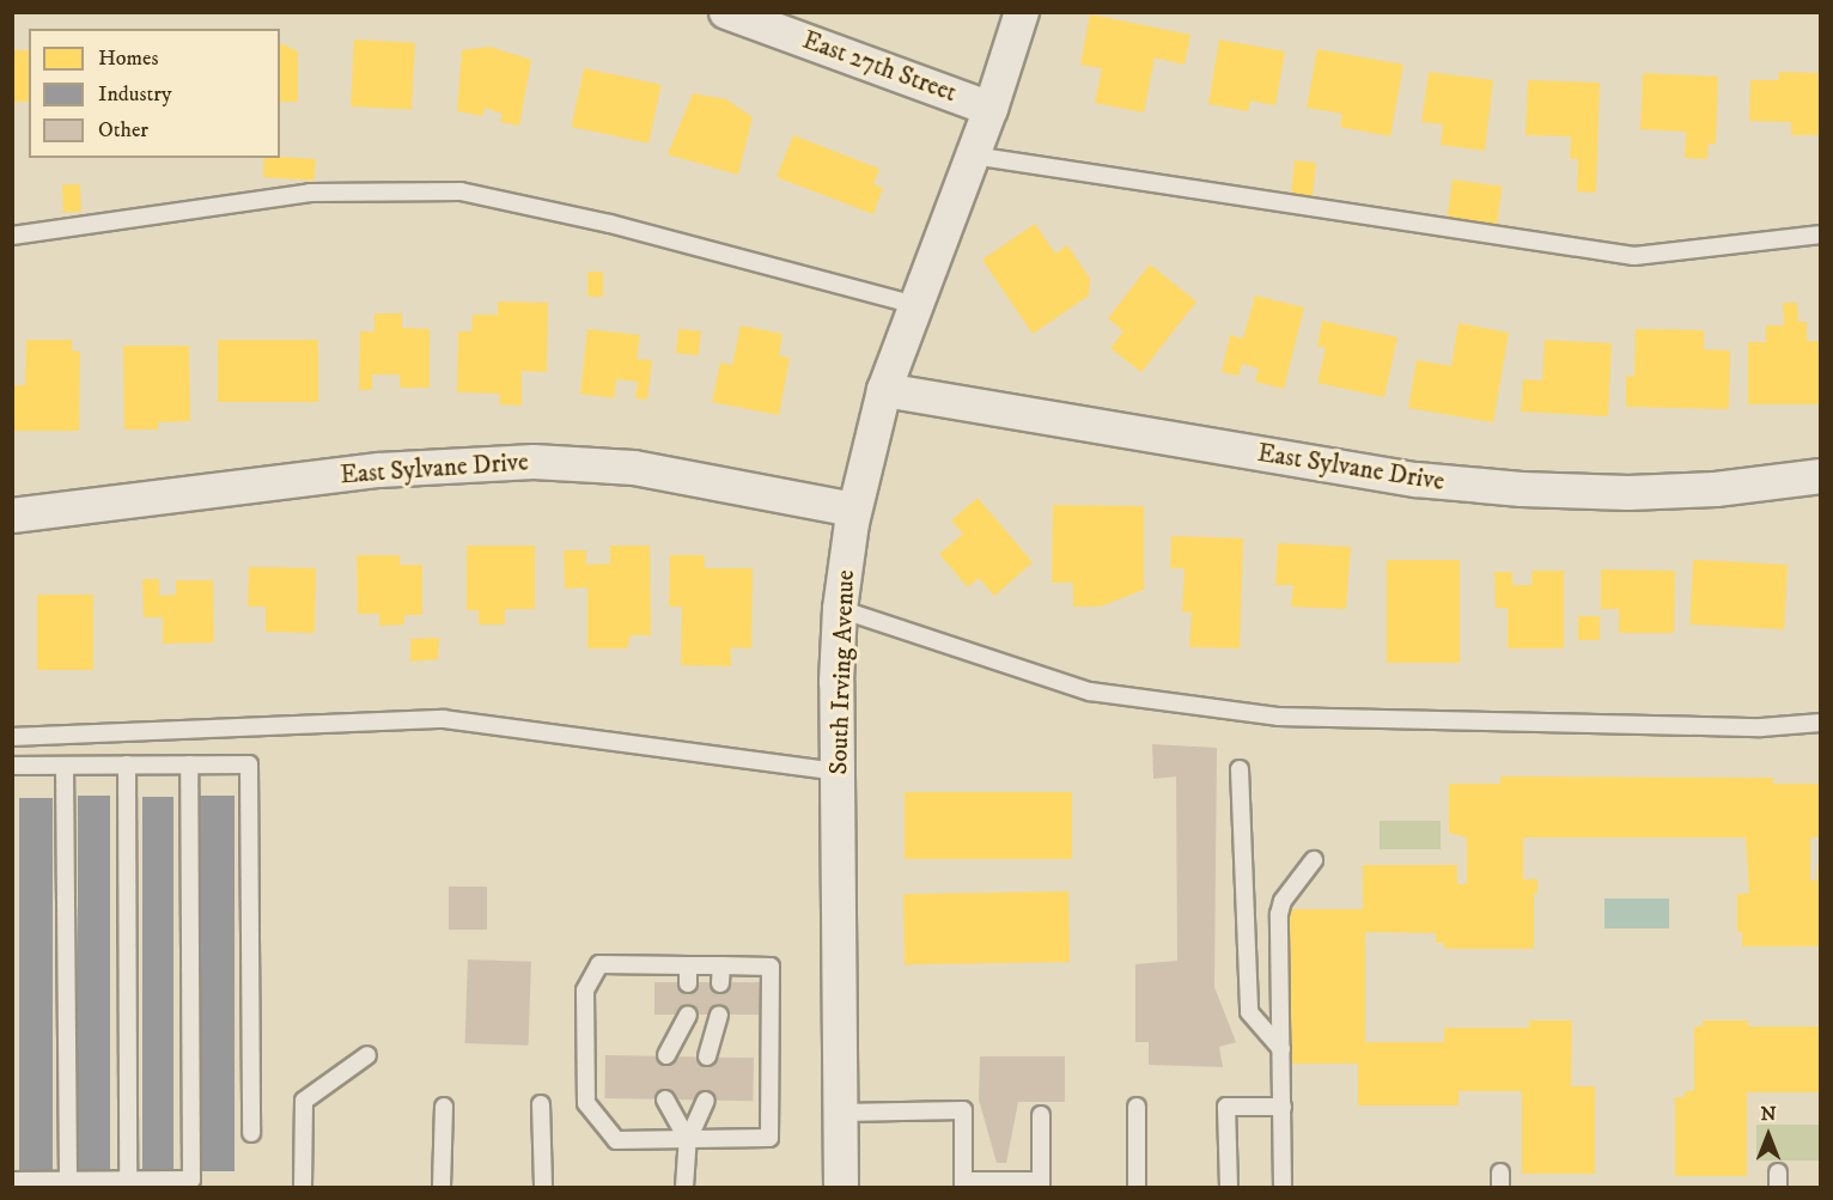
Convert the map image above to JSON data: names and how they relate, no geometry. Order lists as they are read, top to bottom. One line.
{"streets":{"street":["East 27th Street","East Sylvane Drive","South Irving Avenue"]},"crossings":[["East 27th Street","South Irving Avenue"],["East Sylvane Drive","South Irving Avenue"]],"legend":["Homes","Industry","Other"],"north":"top"}
